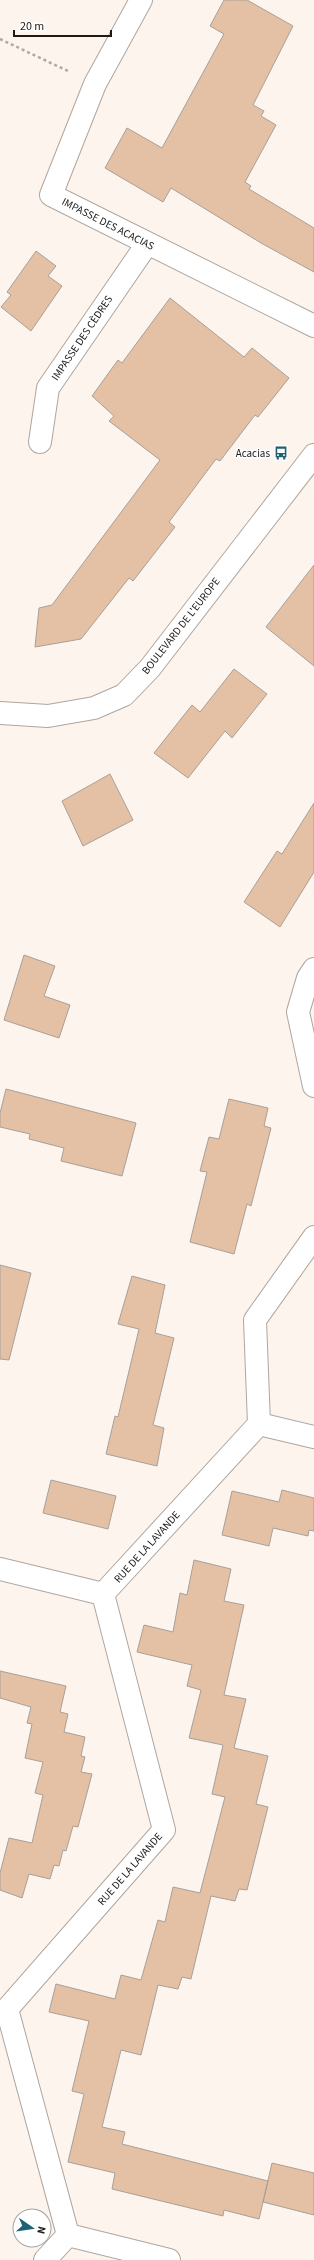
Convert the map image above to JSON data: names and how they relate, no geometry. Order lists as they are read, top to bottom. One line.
{"streets":{"street":["IMPASSE DES ACACIAS","IMPASSE DES CÈDRES","BOULEVARD DE L'EUROPE","RUE DE LA LAVANDE"]},"crossings":[["IMPASSE DES ACACIAS","IMPASSE DES CÈDRES"]],"places":{"bus stop":["Acacias"]},"scale_bar":"20 m","north":"right"}
